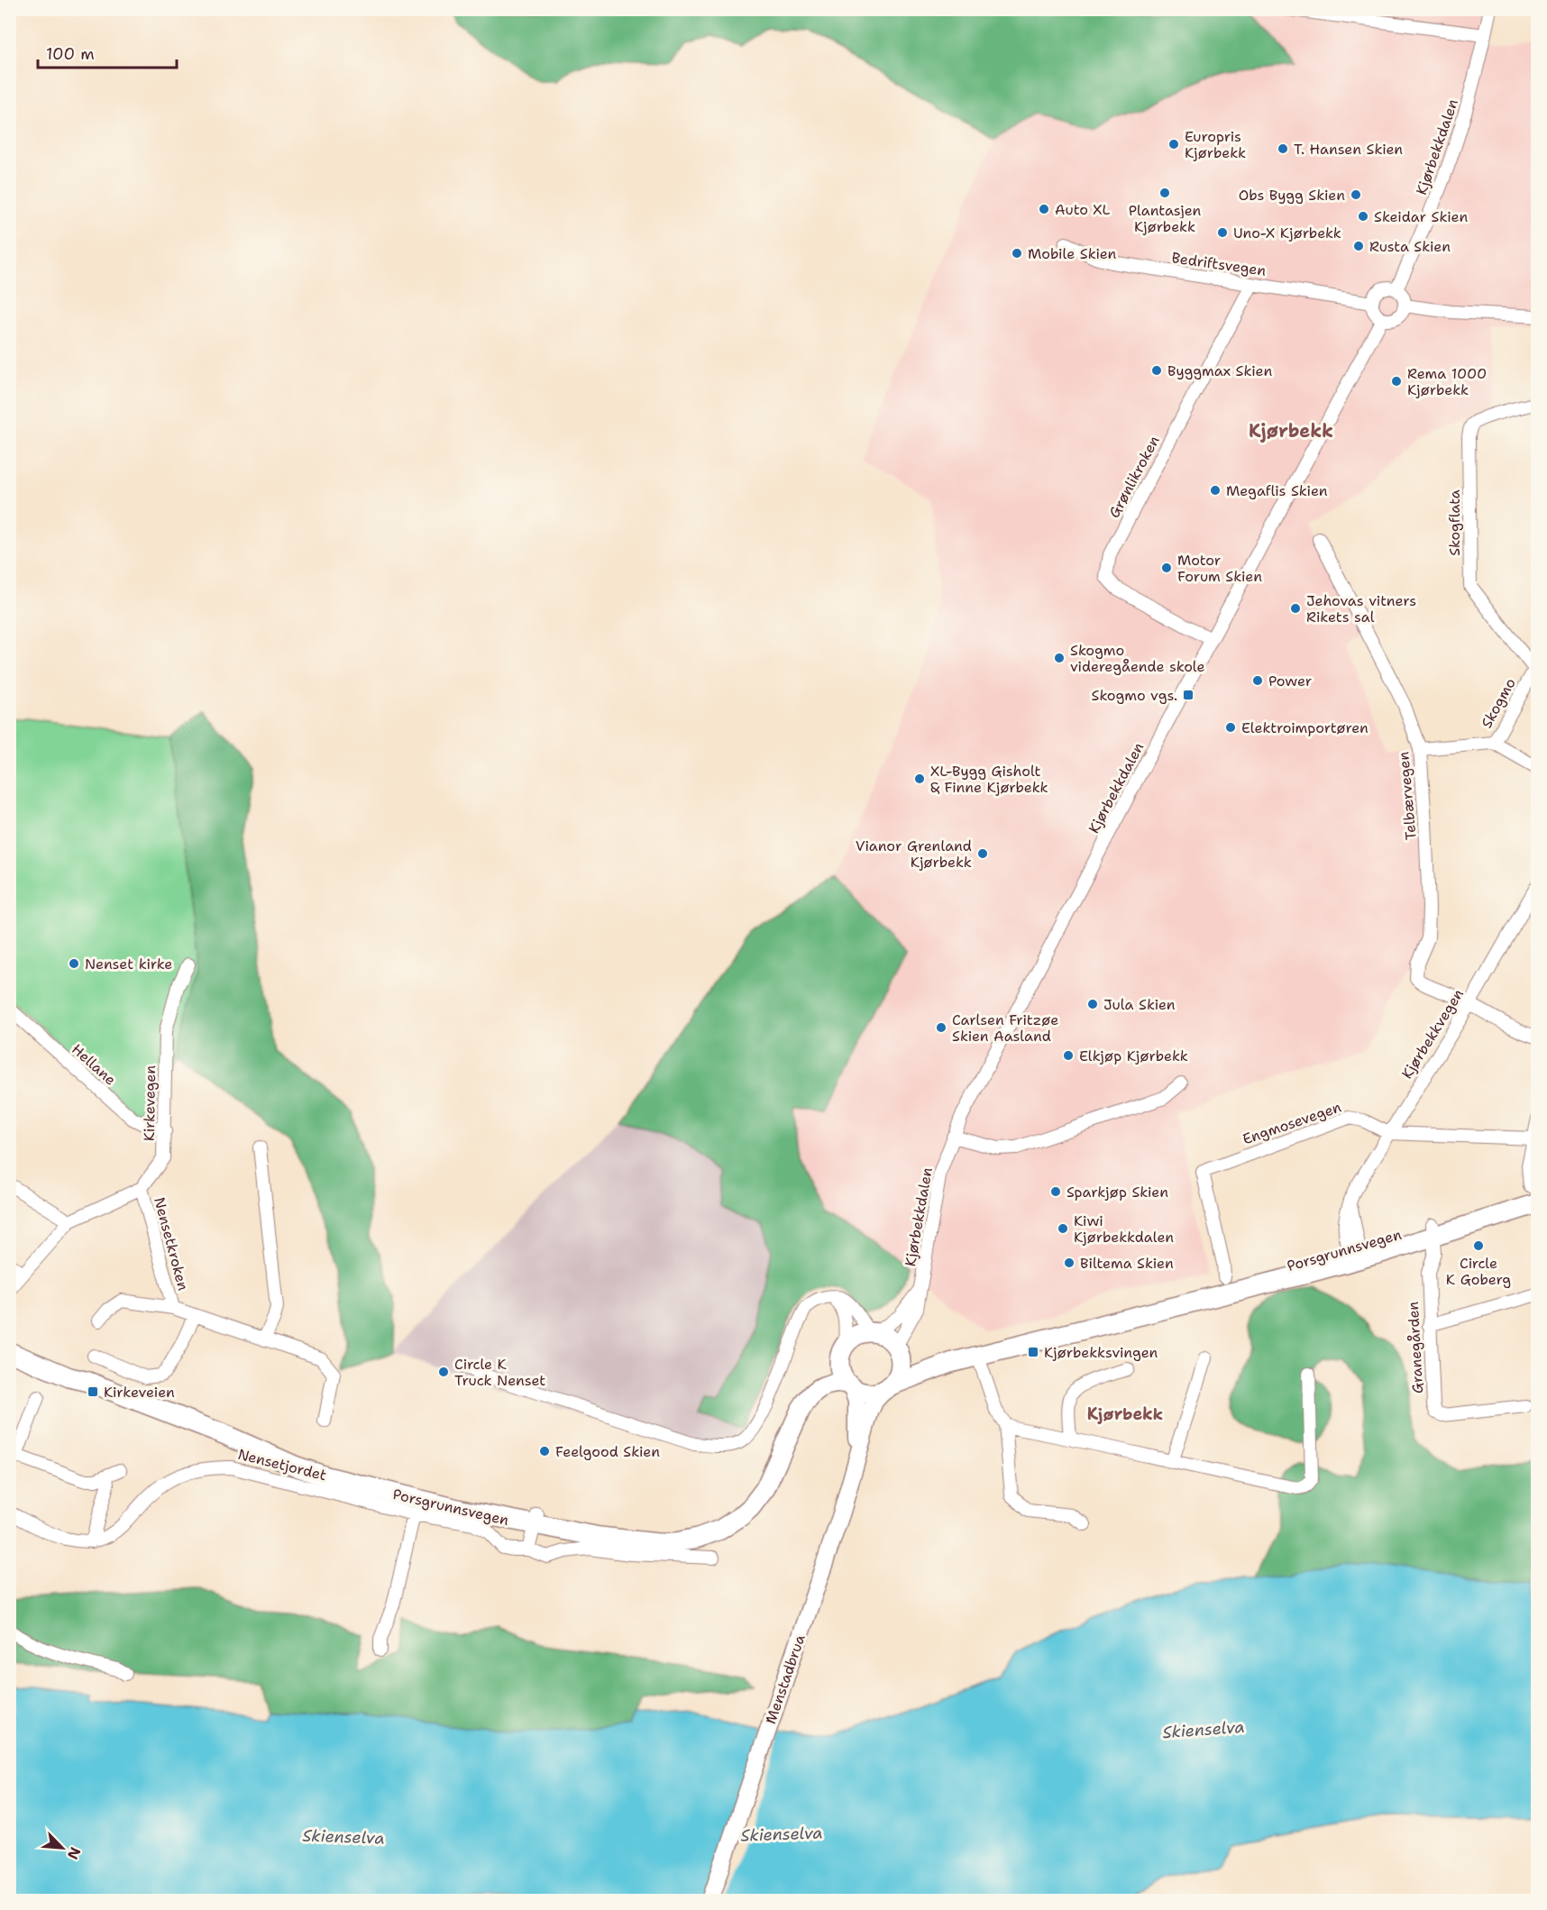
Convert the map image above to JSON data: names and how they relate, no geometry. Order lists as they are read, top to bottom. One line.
{"streets":{"highway":["Porsgrunnsvegen"],"main road":["Menstadbrua"],"street":["Kjørbekkdalen","Bedriftsvegen","Grønlikroken","Skogflata","Skogmo","Telbærvegen","Kjørbekkvegen","Hellane","Kirkevegen","Engmosevegen","Nensetkroken","Granegården","Nensetjordet"]},"crossings":[["Kjørbekkdalen","Bedriftsvegen"],["Kjørbekkdalen","Grønlikroken"],["Kjørbekkdalen","Porsgrunnsvegen"],["Kjørbekkdalen","Menstadbrua"],["Bedriftsvegen","Grønlikroken"],["Skogflata","Skogmo"],["Telbærvegen","Kjørbekkvegen"],["Kjørbekkvegen","Engmosevegen"],["Kjørbekkvegen","Porsgrunnsvegen"],["Hellane","Kirkevegen"],["Kirkevegen","Nensetkroken"],["Porsgrunnsvegen","Granegården"],["Porsgrunnsvegen","Menstadbrua"]],"districts":["Kjørbekk","Kjørbekk"],"water":["Skienselva"],"places":{"other":["Europris Kjørbekk","T. Hansen Skien","Plantasjen Kjørbekk","Obs Bygg Skien","Auto XL","Skeidar Skien","Uno-X Kjørbekk","Rusta Skien","Mobile Skien","Byggmax Skien","Rema 1000 Kjørbekk","Megaflis Skien","Motor Forum Skien","Jehovas vitners Rikets sal","Skogmo videregående skole","Power","Elektroimportøren","XL-Bygg Gisholt & Finne Kjørbekk","Vianor Grenland Kjørbekk","Nenset kirke","Jula Skien","Carlsen Fritzøe Skien Aasland","Elkjøp Kjørbekk","Sparkjøp Skien","Kiwi Kjørbekkdalen","Circle K Goberg","Biltema Skien","Circle K Truck Nenset","Feelgood Skien"],"transit":["Skogmo vgs.","Kjørbekksvingen","Kirkeveien"]},"scale_bar":"100 m","north":"bottom right"}
